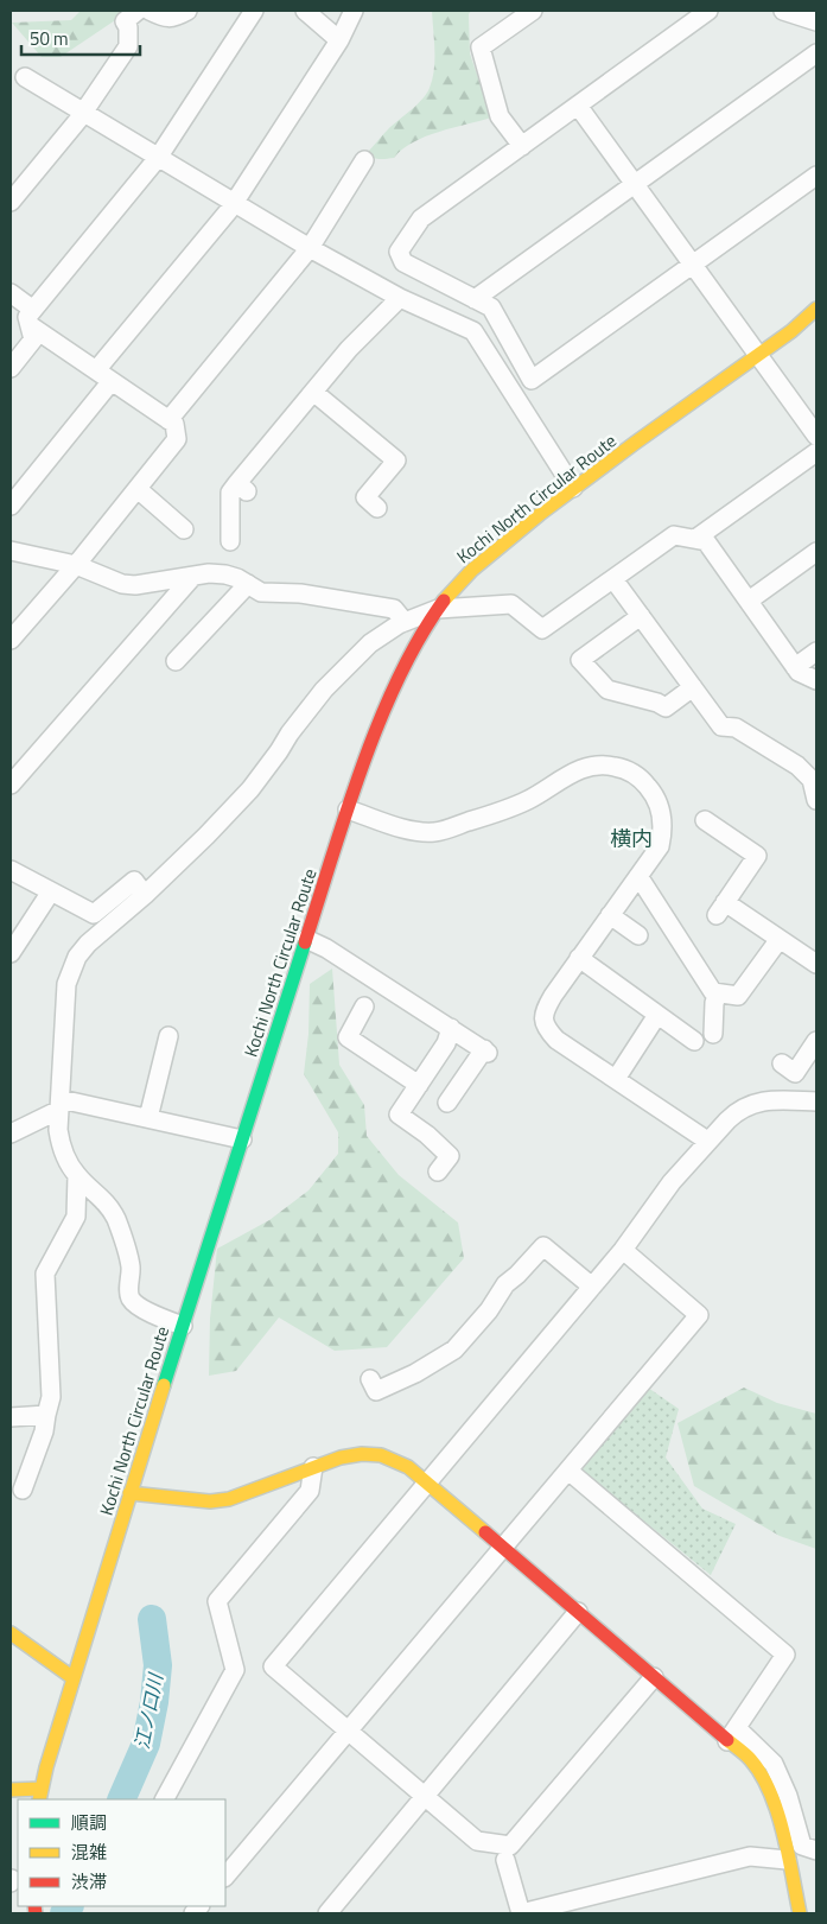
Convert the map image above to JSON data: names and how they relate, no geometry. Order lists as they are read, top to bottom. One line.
{"streets":{"main road":["Kochi North Circular Route"]},"districts":["横内"],"water":["江ノ口川"],"legend":["順調","混雑","渋滞"],"scale_bar":"50 m"}
